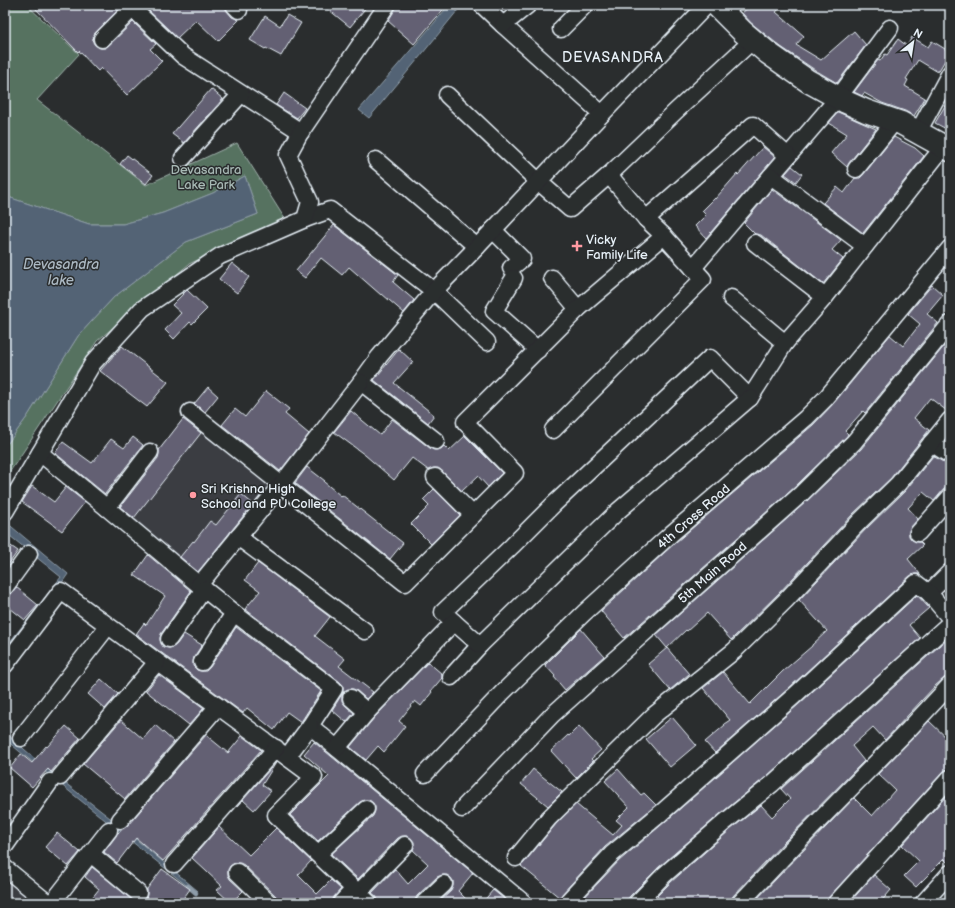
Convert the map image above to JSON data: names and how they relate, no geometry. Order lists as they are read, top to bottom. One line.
{"streets":{"street":["4th Cross Road","5th Main Road"]},"districts":["DEVASANDRA"],"water":["Devasandra lake"],"parks":["Devasandra Lake Park"],"places":{"health":["Vicky Family Life"],"other":["Sri Krishna High School and PU College"]},"north":"top right"}
